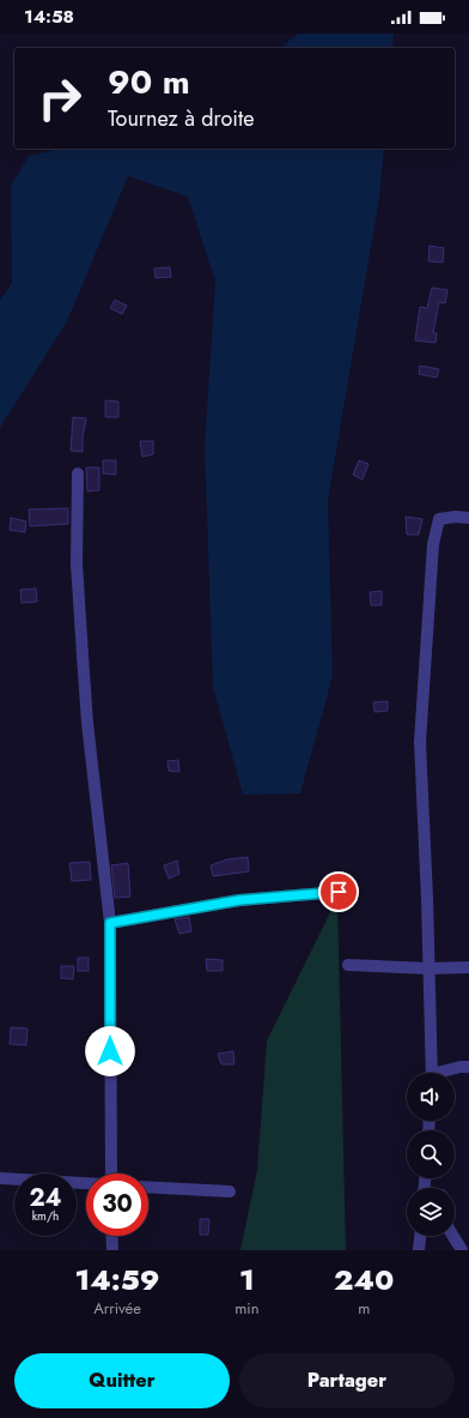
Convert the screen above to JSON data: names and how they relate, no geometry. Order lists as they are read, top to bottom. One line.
{"page":{"status":"14:58","turn":["90 m","Tournez à droite"],"speed":"24 km/h","limit":"30","eta":["14:59","Arrivée","1","min","240","m"],"buttons":["Quitter","Partager"]}}
